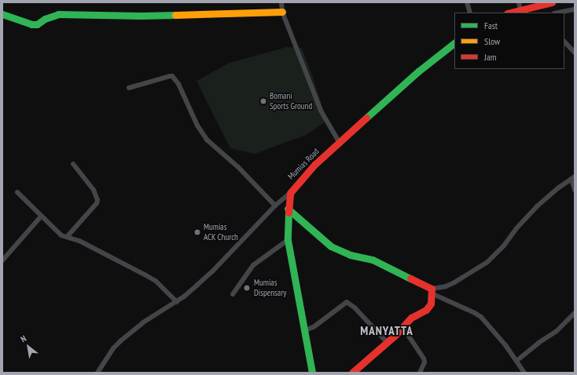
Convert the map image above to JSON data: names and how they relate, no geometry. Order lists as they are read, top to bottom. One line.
{"streets":{"street":["Mumias Road"]},"districts":["MANYATTA"],"places":["Bomani Sports Ground","Mumias ACK Church","Mumias Dispensary"],"legend":["Fast","Slow","Jam"],"north":"top left"}
